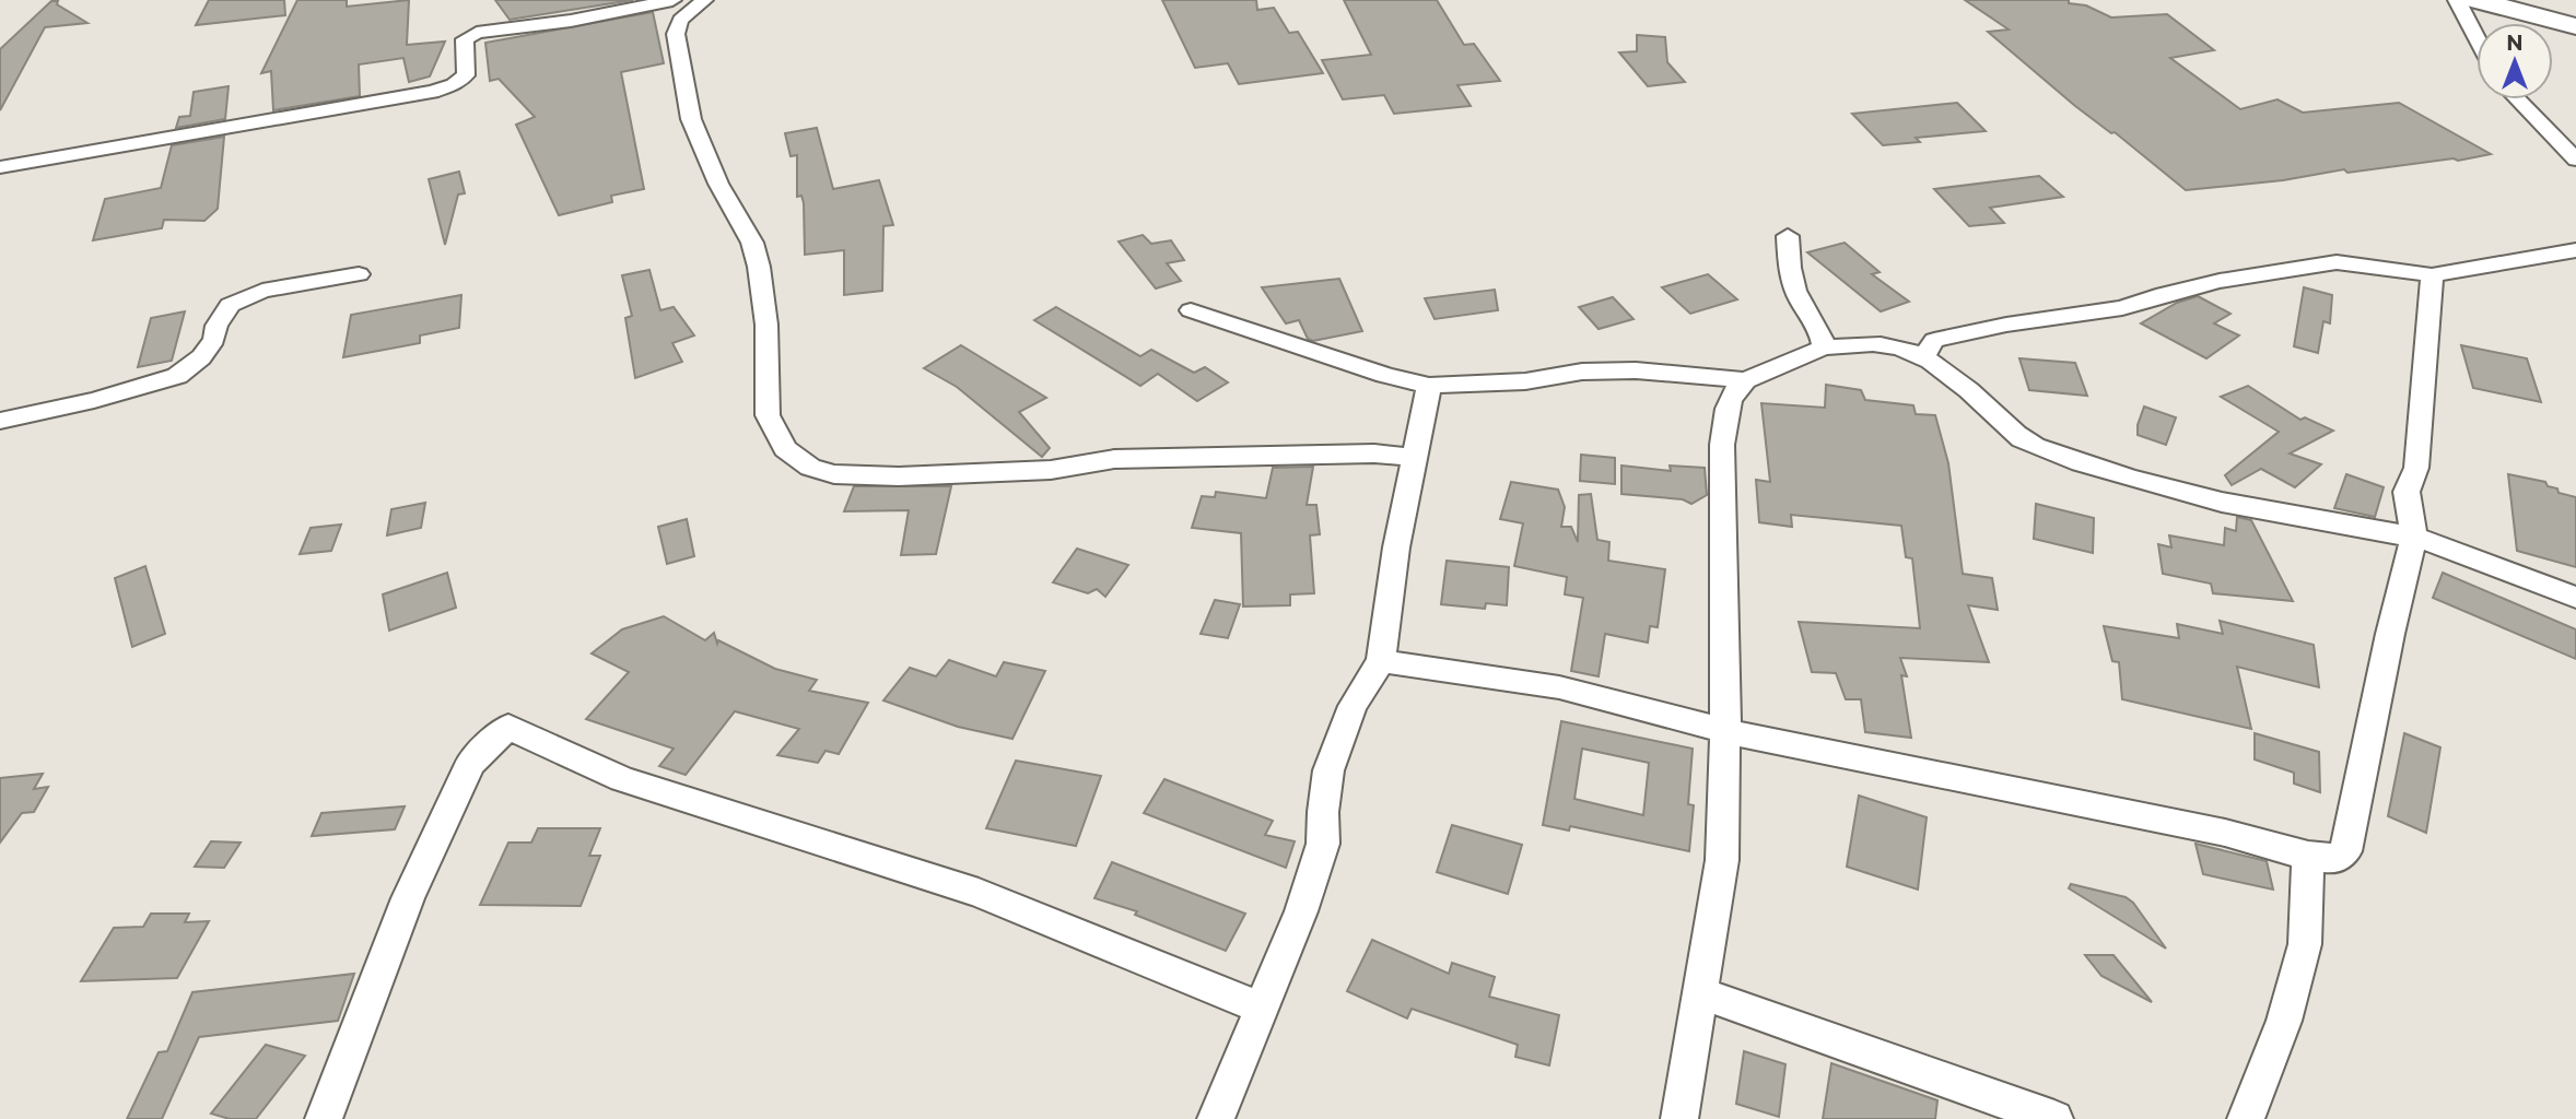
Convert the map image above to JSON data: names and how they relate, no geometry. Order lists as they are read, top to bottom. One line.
{"north":"top"}
